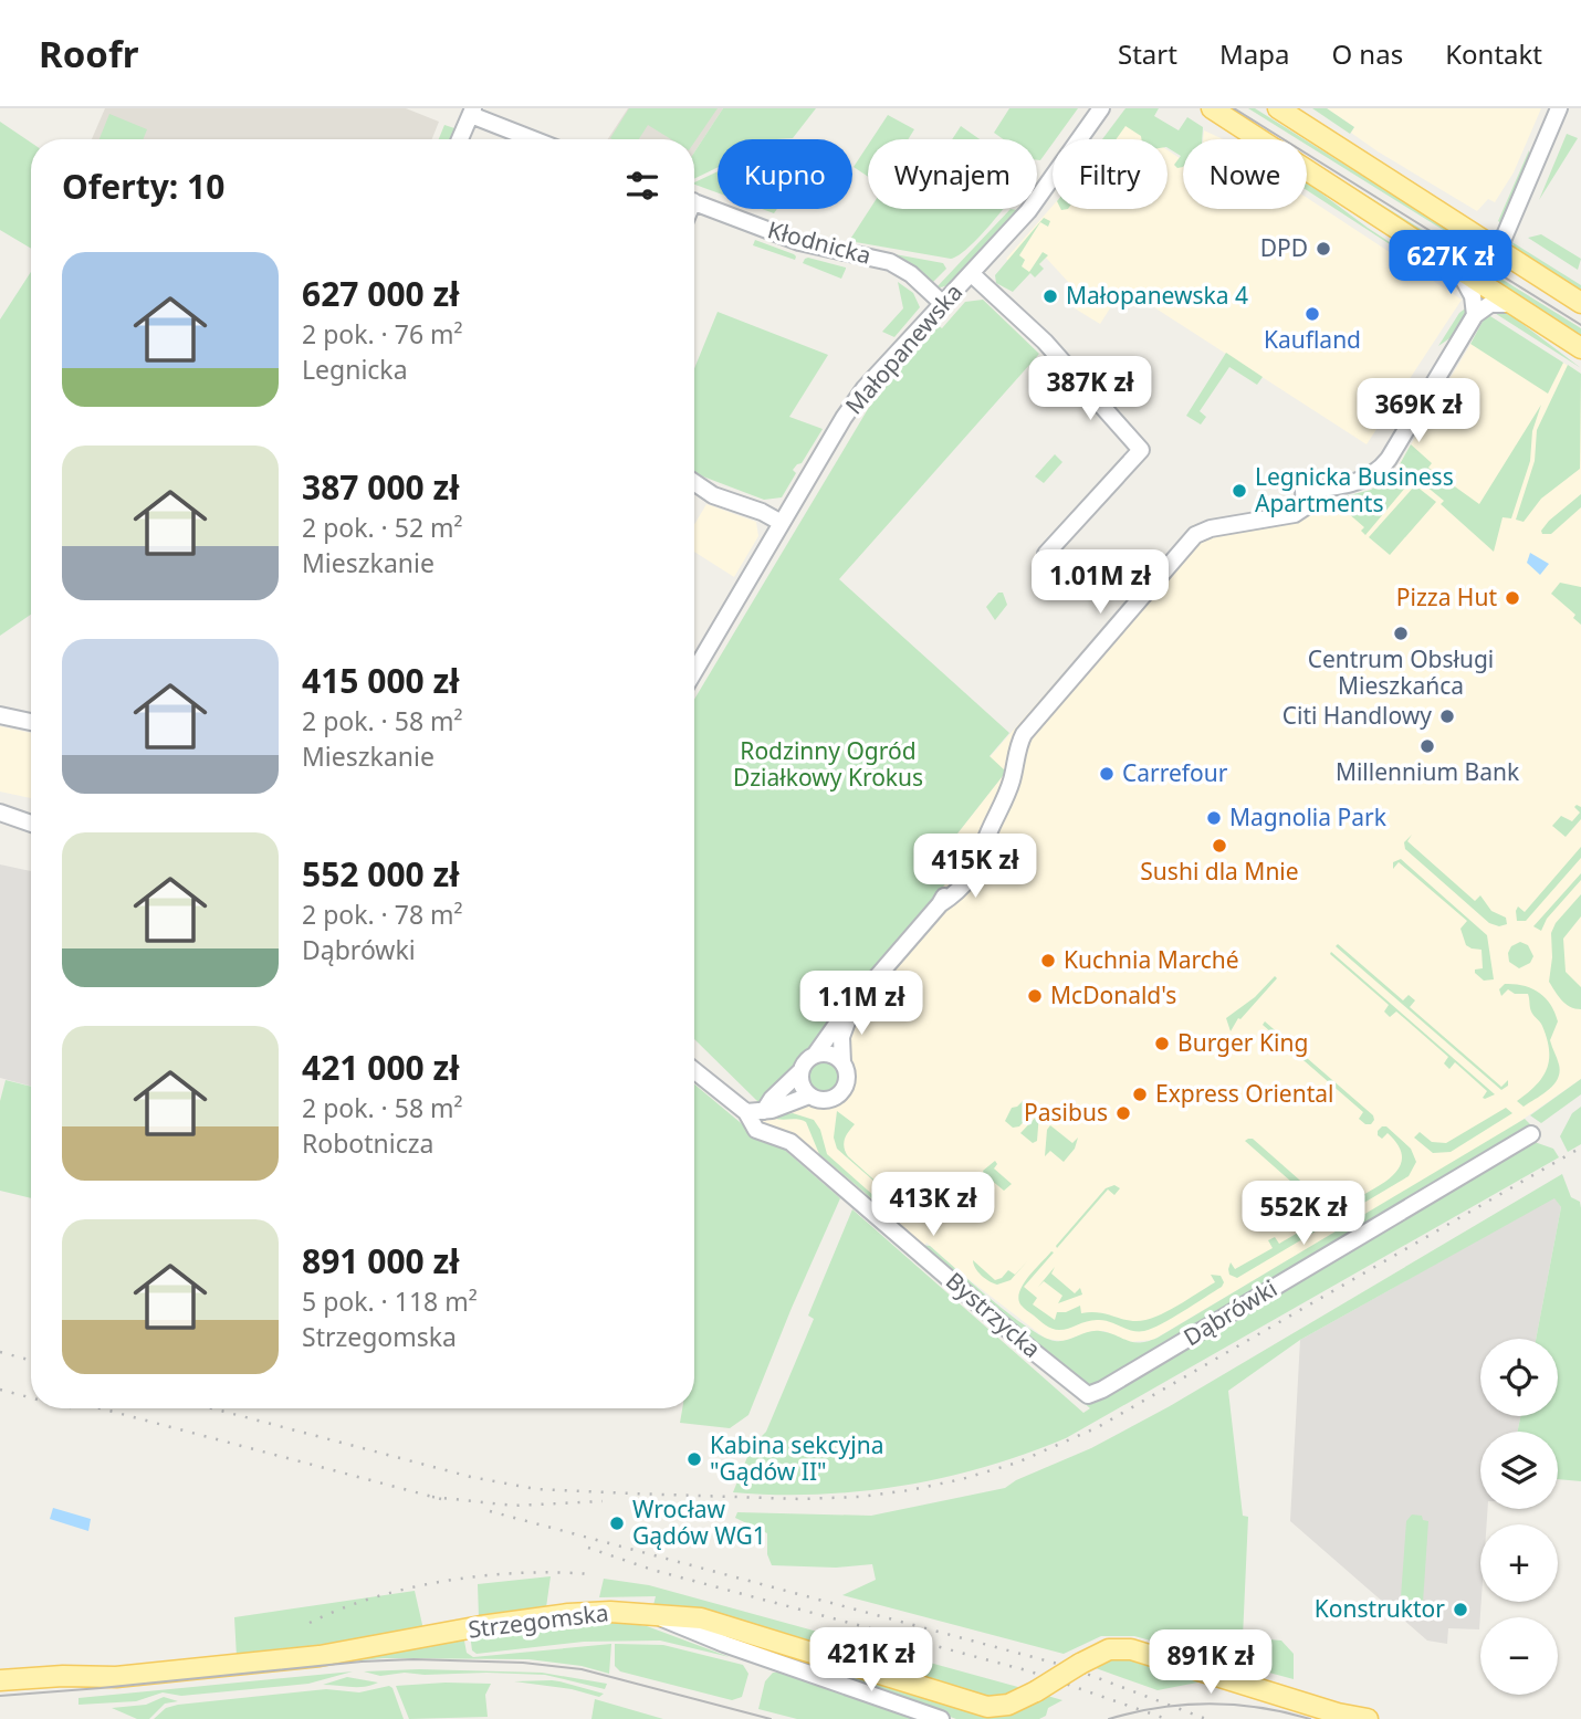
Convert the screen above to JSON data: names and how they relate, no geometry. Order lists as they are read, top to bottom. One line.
{"streets":{"main road":["Strzegomska"],"street":["Kłodnicka","Małopanewska","Dąbrówki","Bystrzycka"]},"crossings":[["Kłodnicka","Małopanewska"],["Dąbrówki","Bystrzycka"]],"parks":["Rodzinny Ogród Działkowy Krokus"],"places":["DPD","Małopanewska 4","Kaufland","Legnicka Business Apartments","Pizza Hut","Centrum Obsługi Mieszkańca","Citi Handlowy","Millennium Bank","Carrefour","Magnolia Park","Sushi dla Mnie","Kuchnia Marché","McDonald's","Burger King","Express Oriental","Pasibus","Kabina sekcyjna \"Gądów II\"","Wrocław Gądów WG1","Konstruktor"],"page":{"header":"Roofr","nav":["Start","Mapa","O nas","Kontakt"],"chip":["Kupno","Wynajem","Filtry","Nowe"],"heading":"Oferty: 10","price":["627K zł","387K zł","369K zł","1.01M zł","415K zł","1.1M zł","413K zł","552K zł","421K zł","891K zł"],"list":[{"name":"627 000 zł","note":"2 pok. · 76 m² · Legnicka"},{"name":"387 000 zł","note":"2 pok. · 52 m² · Mieszkanie"},{"name":"415 000 zł","note":"2 pok. · 58 m² · Mieszkanie"},{"name":"552 000 zł","note":"2 pok. · 78 m² · Dąbrówki"},{"name":"421 000 zł","note":"2 pok. · 58 m² · Robotnicza"},{"name":"891 000 zł","note":"5 pok. · 118 m² · Strzegomska"}],"map_buttons":["+","−"]}}
